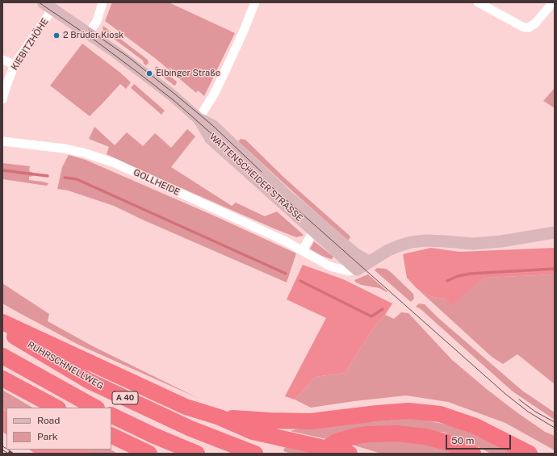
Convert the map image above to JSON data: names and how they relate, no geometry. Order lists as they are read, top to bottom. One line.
{"streets":{"highway":["RUHRSCHNELLWEG","A 40"],"main road":["WATTENSCHEIDER STRASSE"],"street":["KIEBITZHÖHE","GOLLHEIDE"]},"crossings":[["WATTENSCHEIDER STRASSE","GOLLHEIDE"]],"places":["2 Brüder Kiosk","Elbinger Straße"],"legend":["Road","Park"],"scale_bar":"50 m"}
